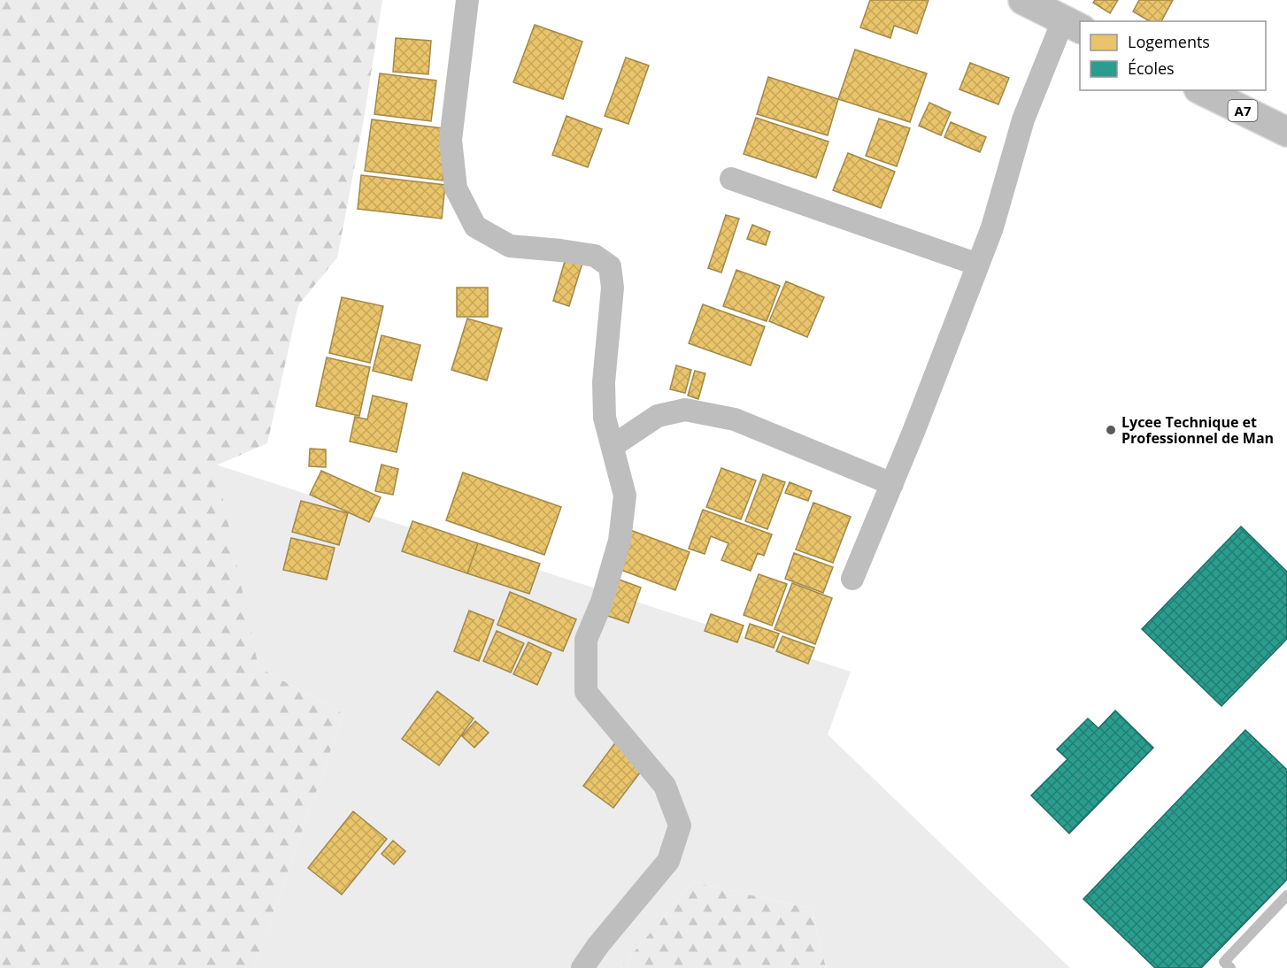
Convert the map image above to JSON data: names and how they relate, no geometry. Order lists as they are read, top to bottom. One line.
{"streets":{"main road":["A7"]},"places":["Lycee Technique et Professionnel de Man"],"legend":["Logements","Écoles"]}
